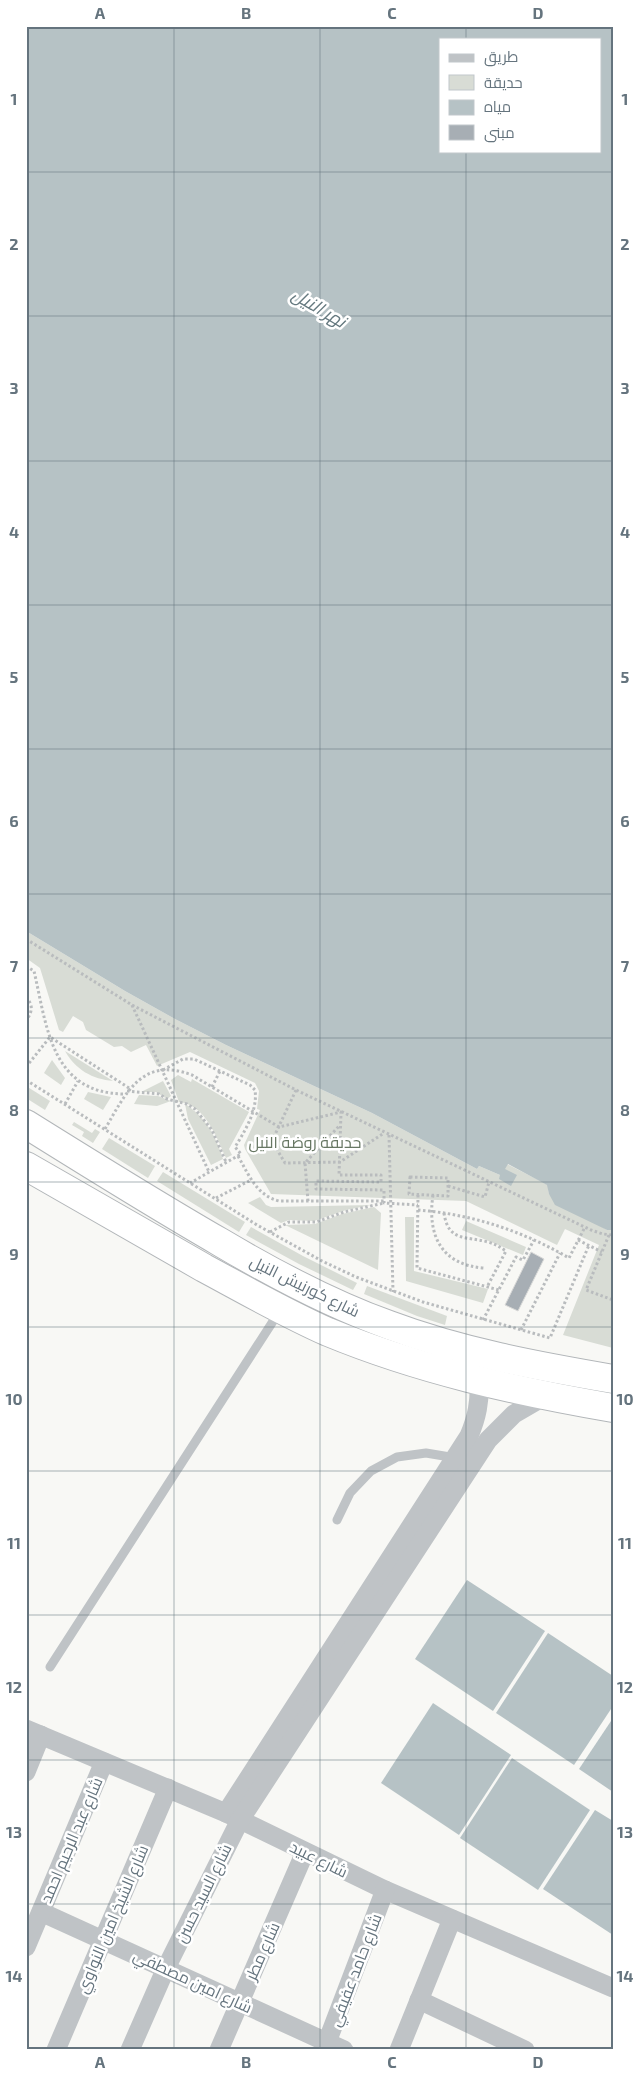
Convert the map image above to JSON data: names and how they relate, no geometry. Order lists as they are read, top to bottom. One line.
{"streets":{"highway":["شارع كورنيش النيل"],"street":["شارع عبد الرحيم احمد","شارع عبيد","شارع السيد حسن","شارع الشيخ امين النواوي","شارع مطر","شارع حامد عفيفي","شارع امين مصطفي"]},"crossings":[["شارع عبد الرحيم احمد","شارع عبيد"],["شارع عبد الرحيم احمد","شارع امين مصطفي"],["شارع عبيد","شارع السيد حسن"],["شارع عبيد","شارع الشيخ امين النواوي"],["شارع عبيد","شارع مطر"],["شارع عبيد","شارع حامد عفيفي"],["شارع السيد حسن","شارع امين مصطفي"],["شارع الشيخ امين النواوي","شارع امين مصطفي"],["شارع مطر","شارع امين مصطفي"],["شارع حامد عفيفي","شارع امين مصطفي"]],"water":["نهر النيل"],"parks":["حديقة روضة النيل"],"legend":["طريق","حديقة","مياه","مبنى"],"grid":{"columns":["A","B","C","D"],"rows":["1","2","3","4","5","6","7","8","9","10","11","12","13","14"]}}
